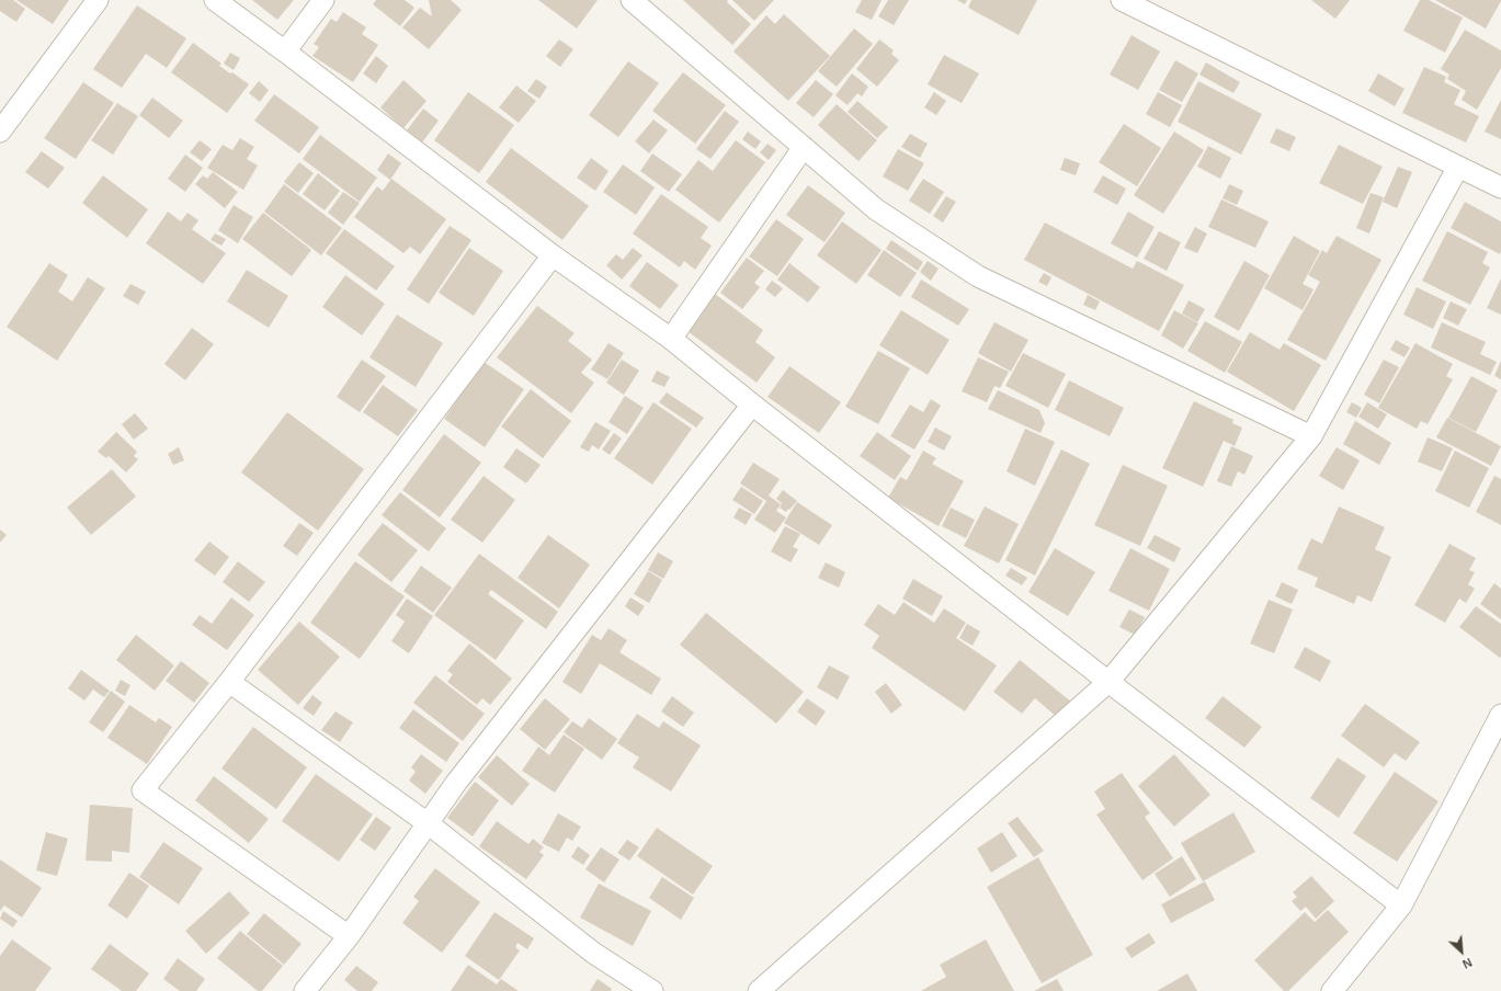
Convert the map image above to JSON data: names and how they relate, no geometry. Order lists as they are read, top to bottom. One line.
{"north":"bottom right"}
